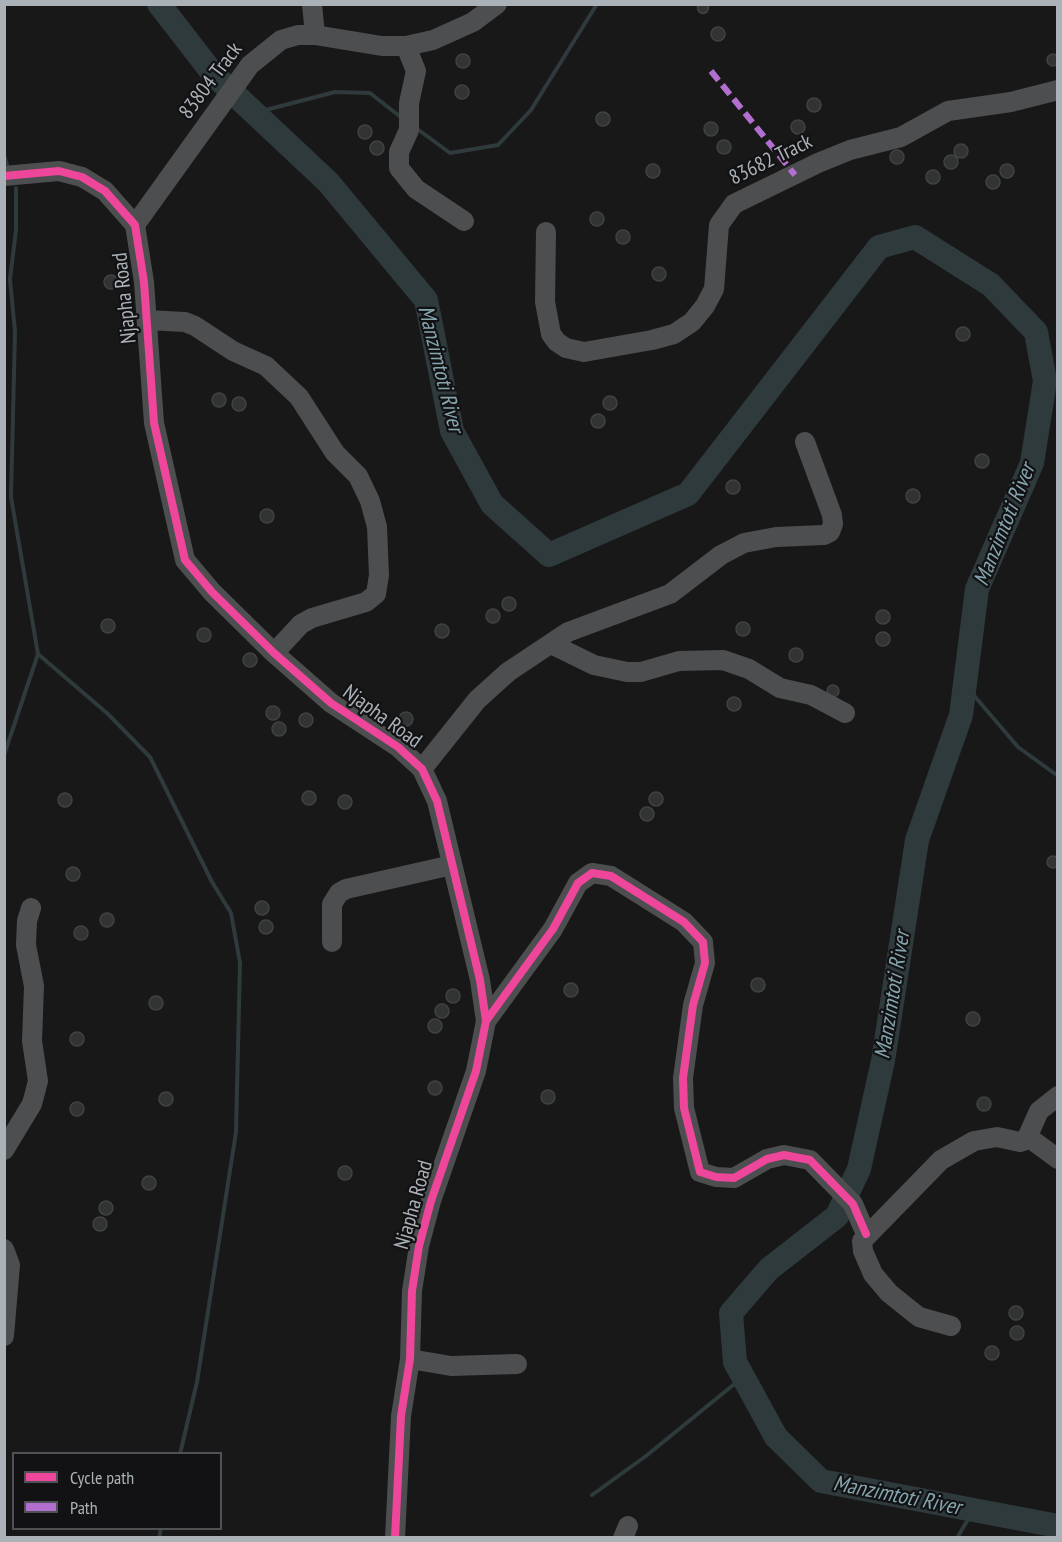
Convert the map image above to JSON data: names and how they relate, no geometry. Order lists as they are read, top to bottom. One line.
{"streets":{"street":["83804 Track","83682 Track","Njapha Road"]},"crossings":[["83804 Track","Njapha Road"]],"water":["Manzimtoti River"],"legend":["Cycle path","Path"]}
